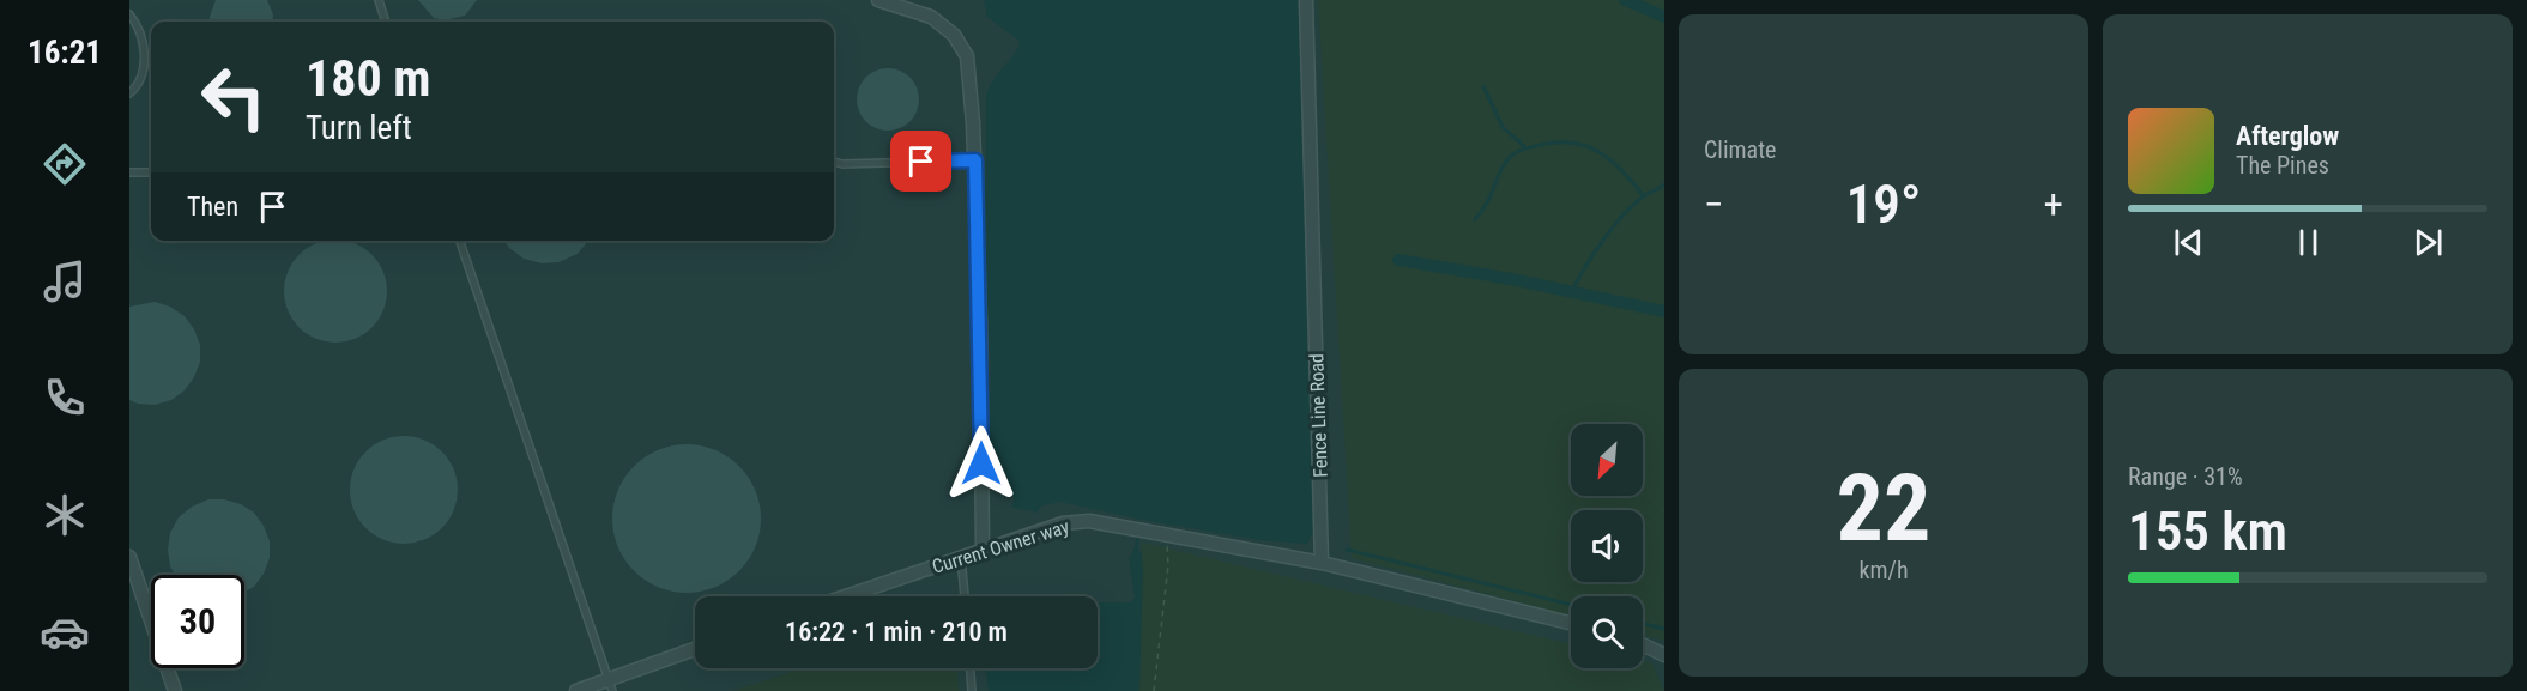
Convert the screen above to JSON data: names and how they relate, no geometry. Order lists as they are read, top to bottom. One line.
{"streets":{"street":["Fence Line Road","Current Owner way"]},"crossings":[["Fence Line Road","Current Owner way"]],"north":"bottom left","page":{"tabs":"16:21","tile":["Climate",["22","km/h"],["Range · 31%","155 km"]],"turn":["180 m","Turn left"],"song":["Afterglow","The Pines"],"then":"Then","heat":["−","19°","+"],"limit":"30","trip":"16:22 · 1 min · 210 m"}}
